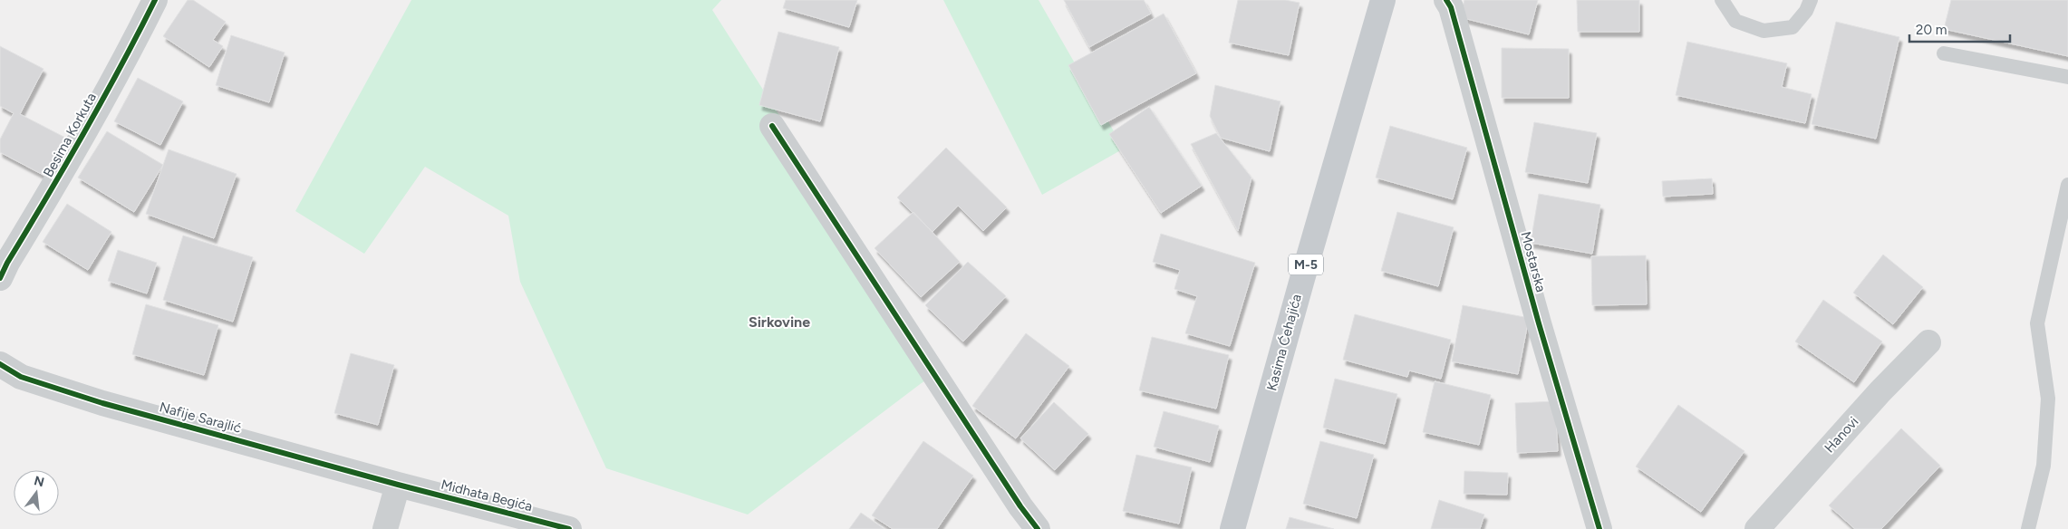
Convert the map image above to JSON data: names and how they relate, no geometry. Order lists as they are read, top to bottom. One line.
{"streets":{"main road":["M-5","Kasima Ćehajića"],"street":["Besima Korkuta","Mostarska","Nafije Sarajlić","Hanovi","Midhata Begića"]},"crossings":[["Nafije Sarajlić","Midhata Begića"]],"districts":["Sirkovine"],"scale_bar":"20 m","north":"top"}
